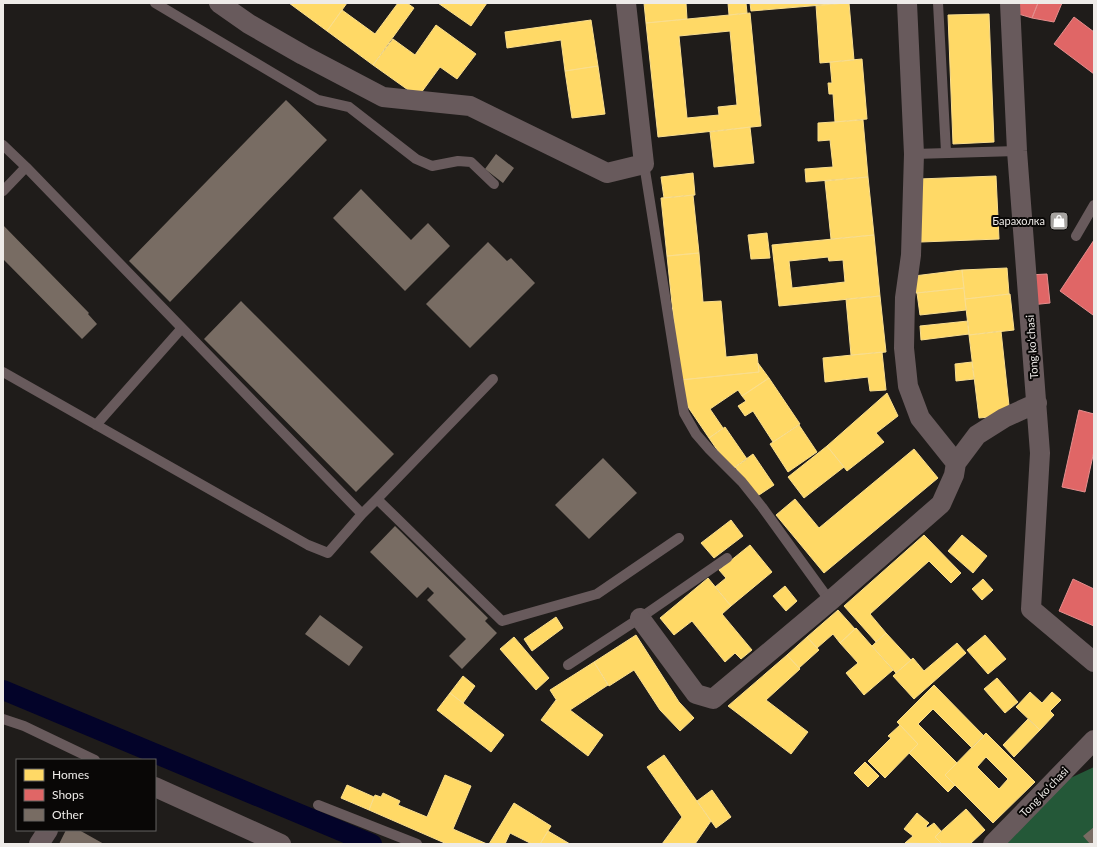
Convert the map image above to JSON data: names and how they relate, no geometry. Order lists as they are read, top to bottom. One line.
{"streets":{"street":["Tong koʻchasi"]},"places":{"shop":["Барахолка"]},"legend":["Homes","Shops","Other"]}
